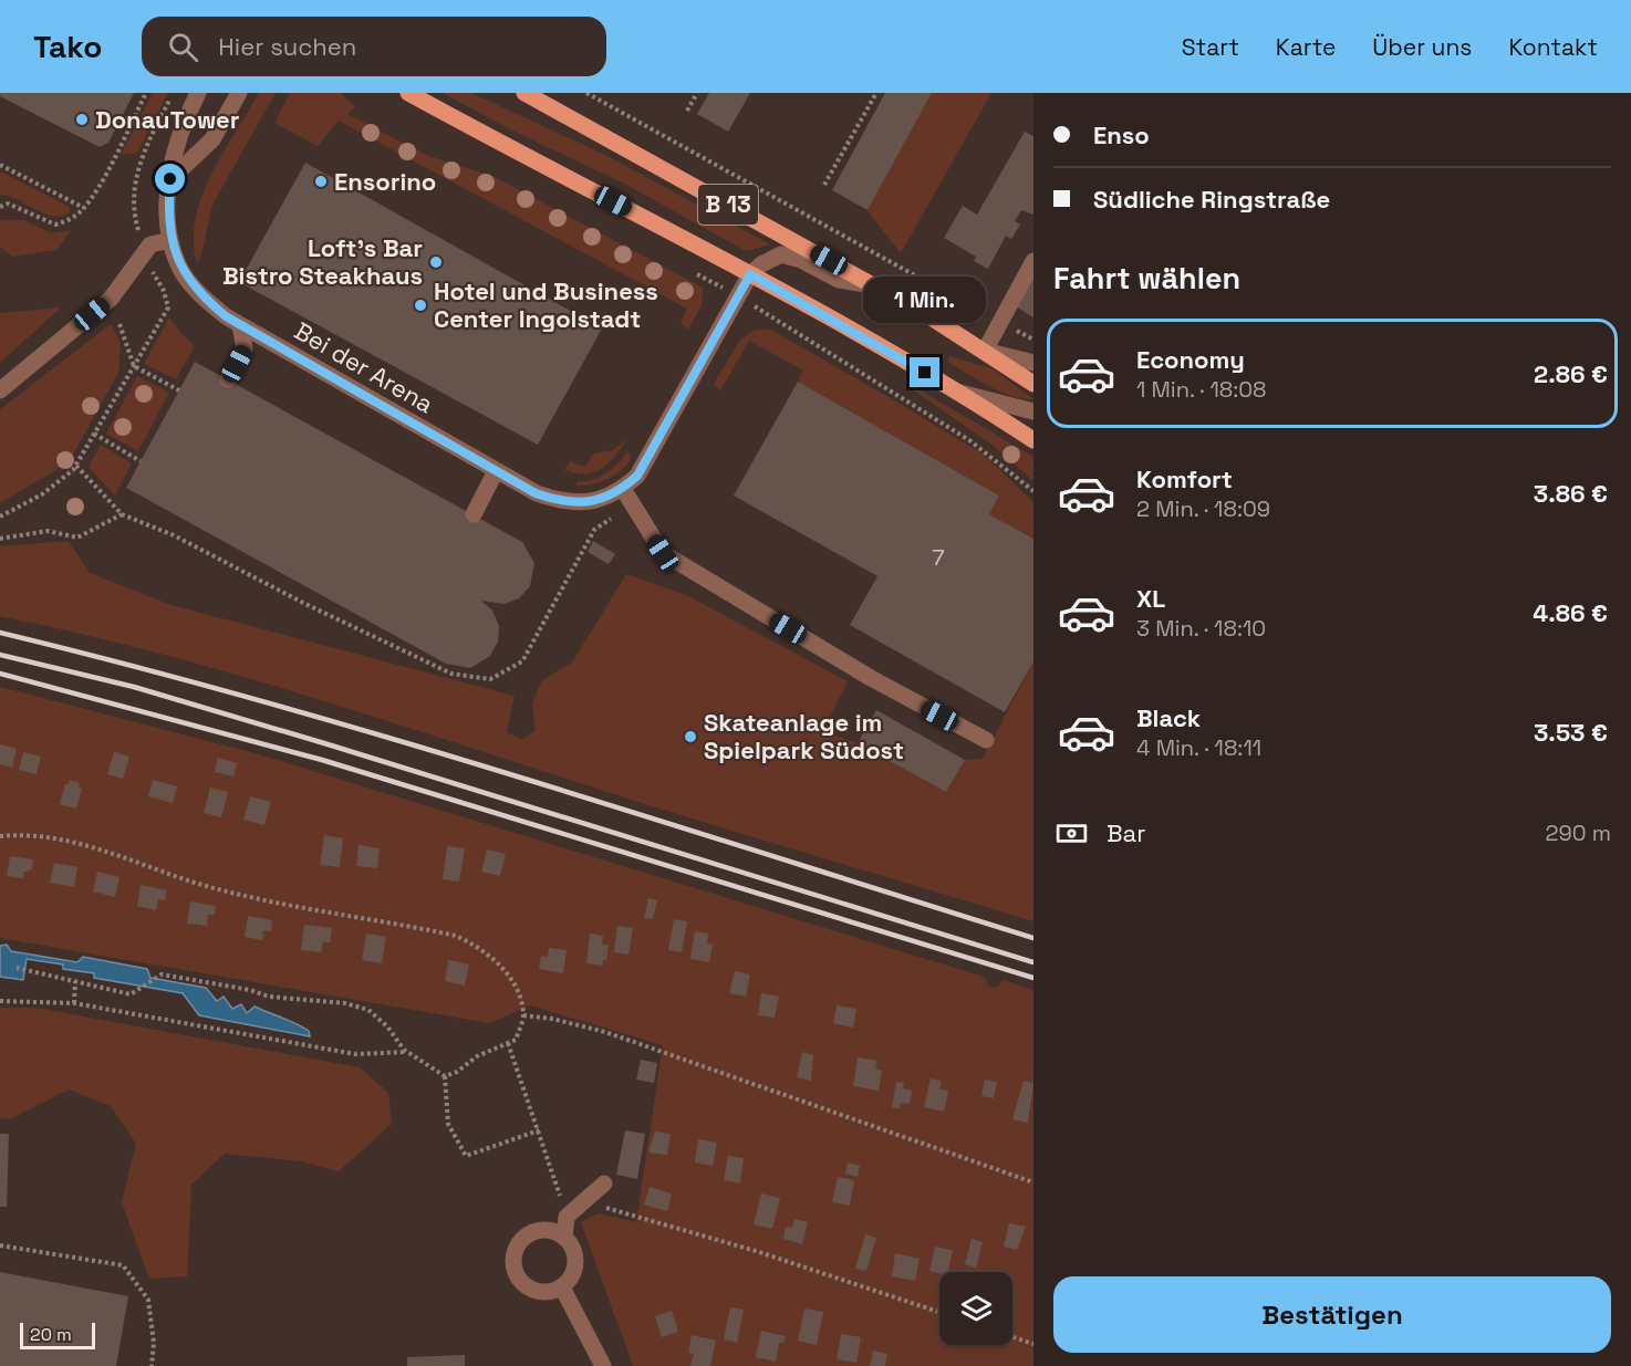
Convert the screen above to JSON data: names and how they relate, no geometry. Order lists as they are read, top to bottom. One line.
{"streets":{"main road":["B 13"],"street":["Bei der Arena"]},"crossings":[["B 13","Bei der Arena"]],"places":["DonauTower","Ensorino","Loft’s Bar Bistro Steakhaus","Hotel und Business Center Ingolstadt","Skateanlage im Spielpark Südost"],"house_numbers":["7"],"scale_bar":"20 m","page":{"header":"Tako","search":"Hier suchen","nav":["Start","Karte","Über uns","Kontakt"],"banner":["Enso","Südliche Ringstraße"],"heading":"Fahrt wählen","bubble":"1 Min.","list":[{"name":"Economy","note":"1 Min. · 18:08","value":"2.86 €"},{"name":"Komfort","note":"2 Min. · 18:09","value":"3.86 €"},{"name":"XL","note":"3 Min. · 18:10","value":"4.86 €"},{"name":"Black","note":"4 Min. · 18:11","value":"3.53 €"}],"pay":["Bar","290 m"],"buttons":"Bestätigen","scale":"20 m"}}
